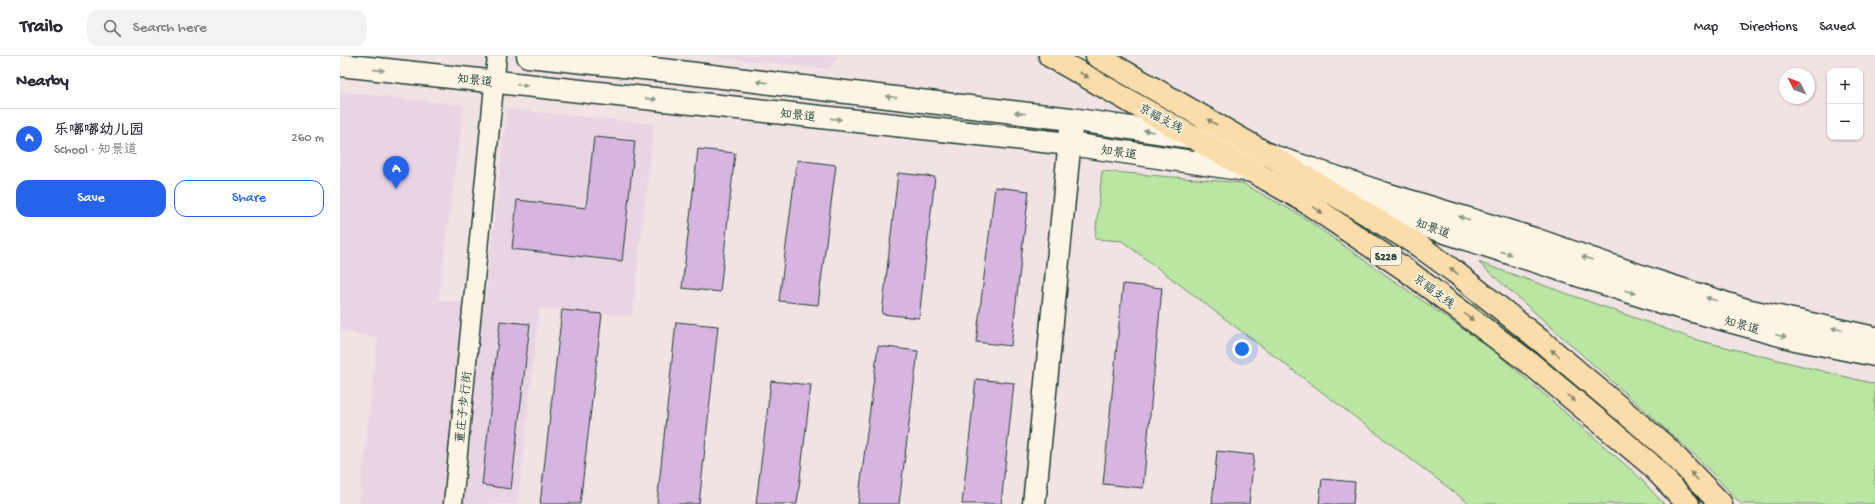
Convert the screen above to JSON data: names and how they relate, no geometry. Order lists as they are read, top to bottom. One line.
{"streets":{"main road":["知景道","京福支线","S228"],"street":["董庄子步行街"]},"crossings":[["知景道","京福支线"],["知景道","董庄子步行街"]],"north":"top left","page":{"header":"Trailo","search":"Search here","nav":["Map","Directions","Saved"],"heading":"Nearby","map_buttons":["+","−"],"list":[{"mark":"A","name":"乐嘟嘟幼儿园","note":"School · 知景道","value":"260 m"}],"pins":"A","buttons":["Save","Share"]}}
